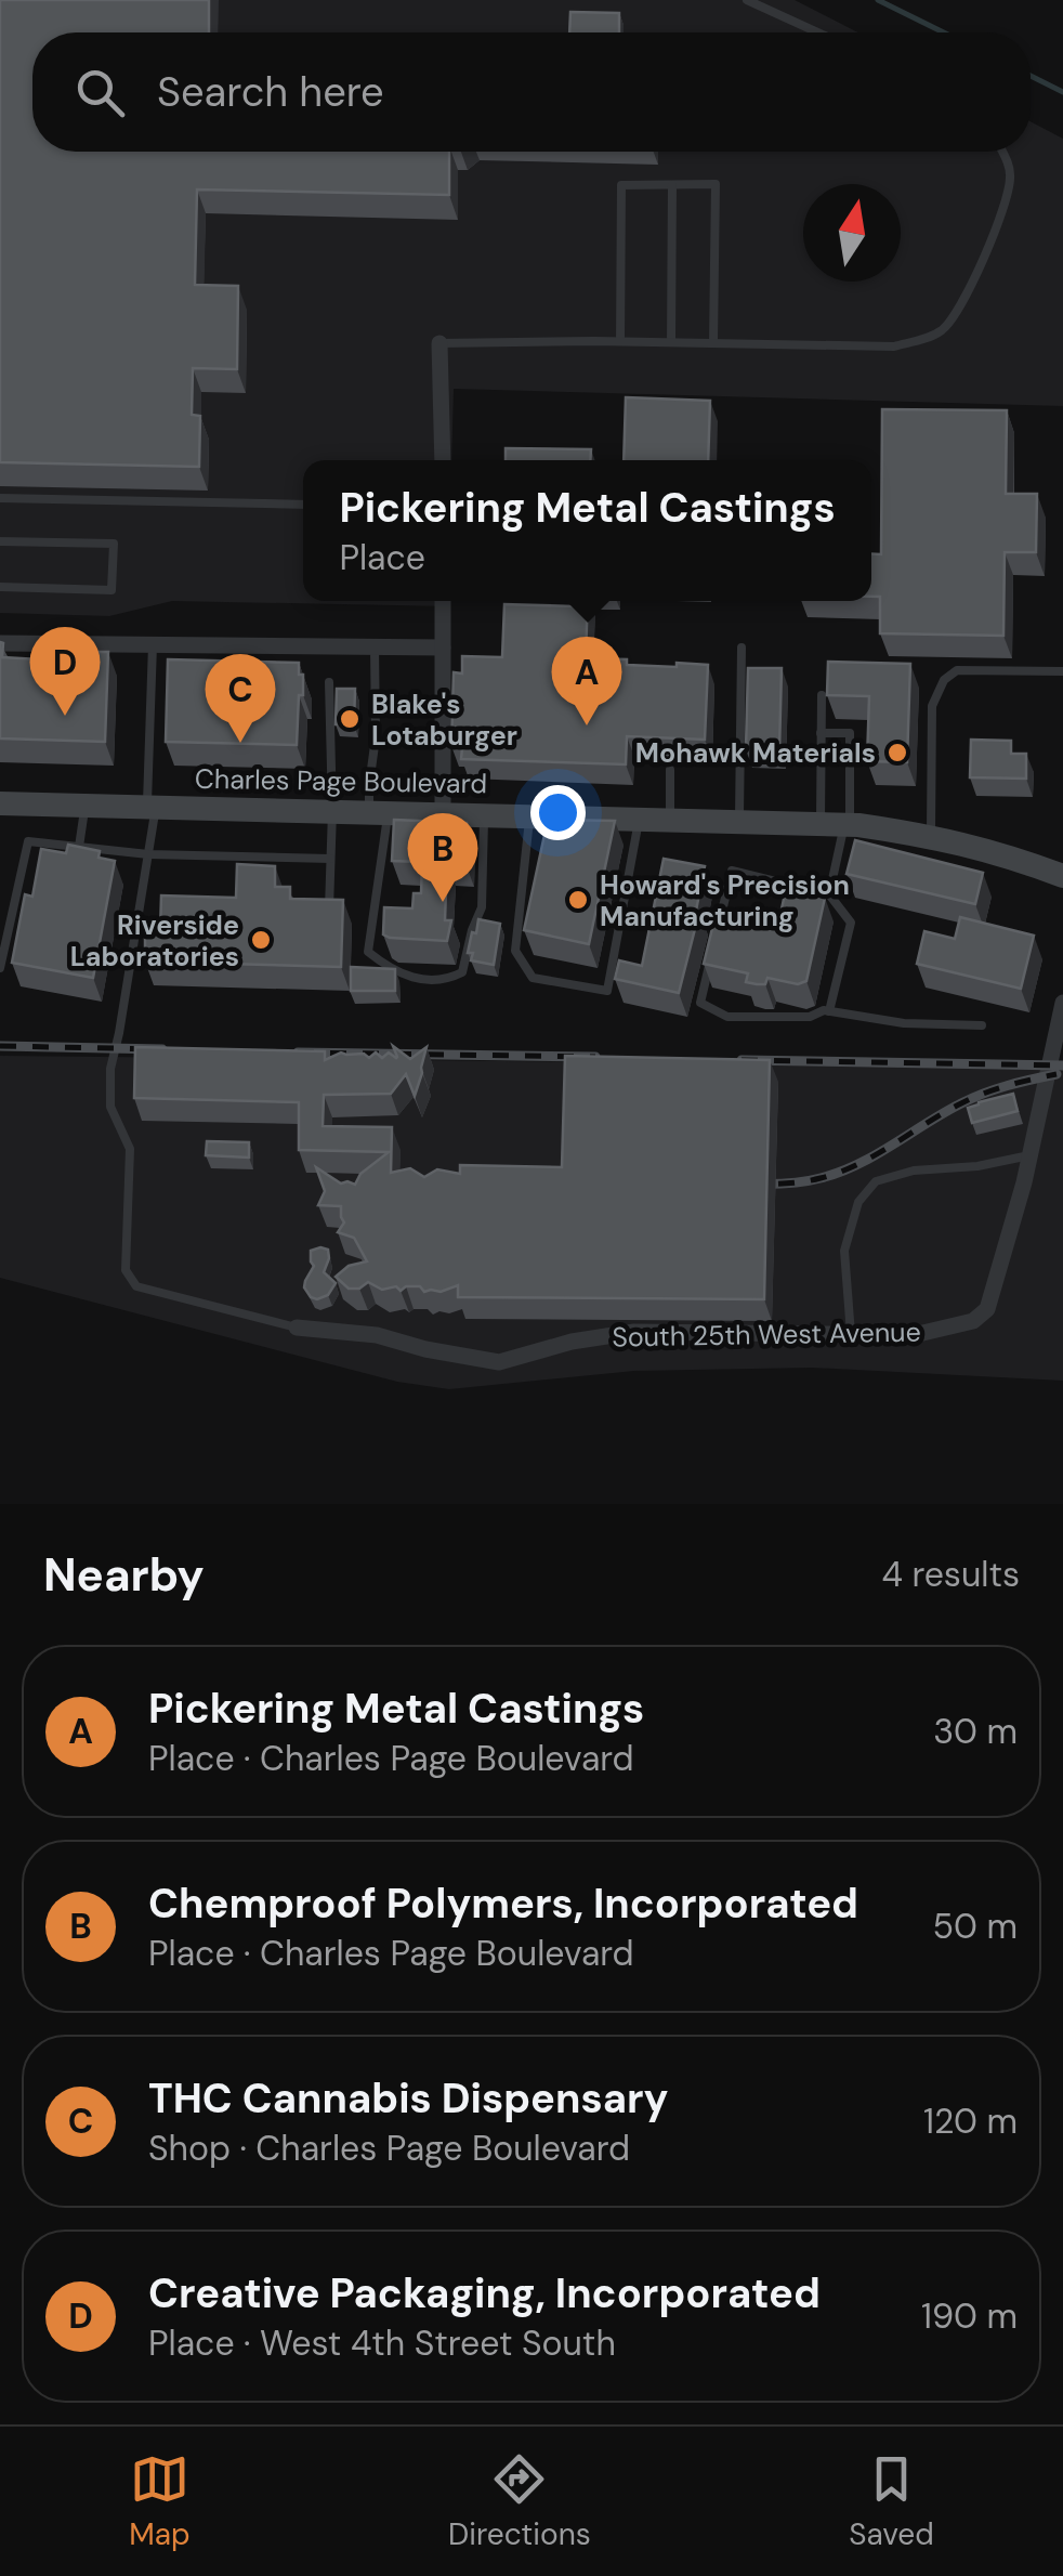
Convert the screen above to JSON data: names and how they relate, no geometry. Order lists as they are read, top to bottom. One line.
{"streets":{"main road":["Charles Page Boulevard"],"street":["South 25th West Avenue"]},"places":["Blake's Lotaburger","Mohawk Materials","Howard's Precision Manufacturing","Riverside Laboratories"],"north":"top","page":{"search":"Search here","popup":["Pickering Metal Castings","Place"],"pins":["D","A","C","B"],"heading":["Nearby","4 results"],"list":[{"mark":"A","name":"Pickering Metal Castings","note":"Place · Charles Page Boulevard","value":"30 m"},{"mark":"B","name":"Chemproof Polymers, Incorporated","note":"Place · Charles Page Boulevard","value":"50 m"},{"mark":"C","name":"THC Cannabis Dispensary","note":"Shop · Charles Page Boulevard","value":"120 m"},{"mark":"D","name":"Creative Packaging, Incorporated","note":"Place · West 4th Street South","value":"190 m"}],"nav":["Map","Directions","Saved"]}}
